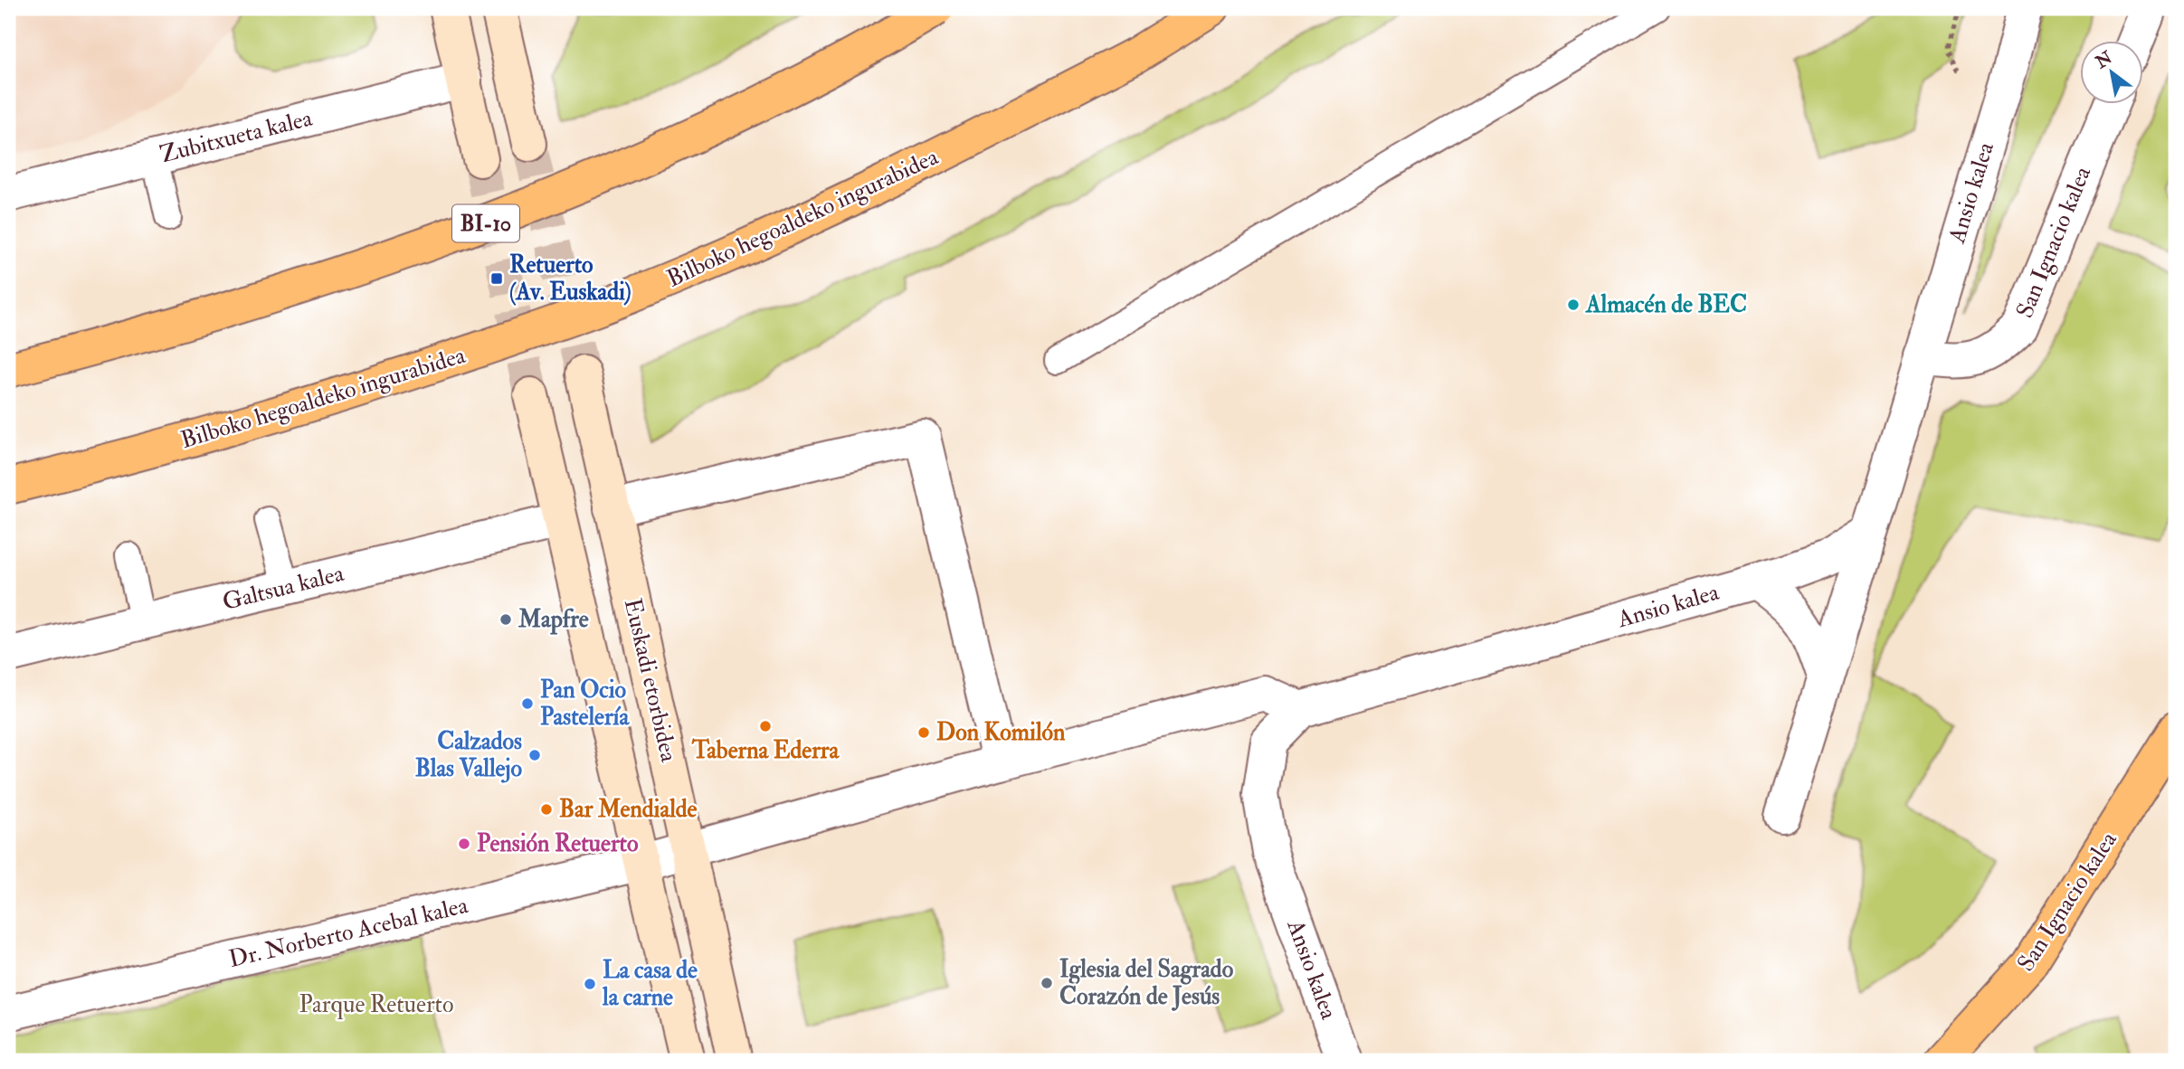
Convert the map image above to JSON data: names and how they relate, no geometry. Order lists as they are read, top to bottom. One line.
{"streets":{"main road":["Bilboko hegoaldeko ingurabidea","BI-10","San Ignacio kalea"],"street":["Zubitxueta kalea","Ansio kalea","Galtsua kalea","Euskadi etorbidea","Dr. Norberto Acebal kalea"]},"crossings":[["Ansio kalea","San Ignacio kalea"],["Ansio kalea","Dr. Norberto Acebal kalea"],["Euskadi etorbidea","Dr. Norberto Acebal kalea"]],"parks":["Parque Retuerto"],"places":{"transit":["Retuerto (Av. Euskadi)"],"other":["Almacén de BEC","Mapfre","Pan Ocio Pastelería","Taberna Ederra","Don Komilón","Calzados Blas Vallejo","Bar Mendialde","Pensión Retuerto","Iglesia del Sagrado Corazón de Jesús","La casa de la carne"]},"north":"top left"}
